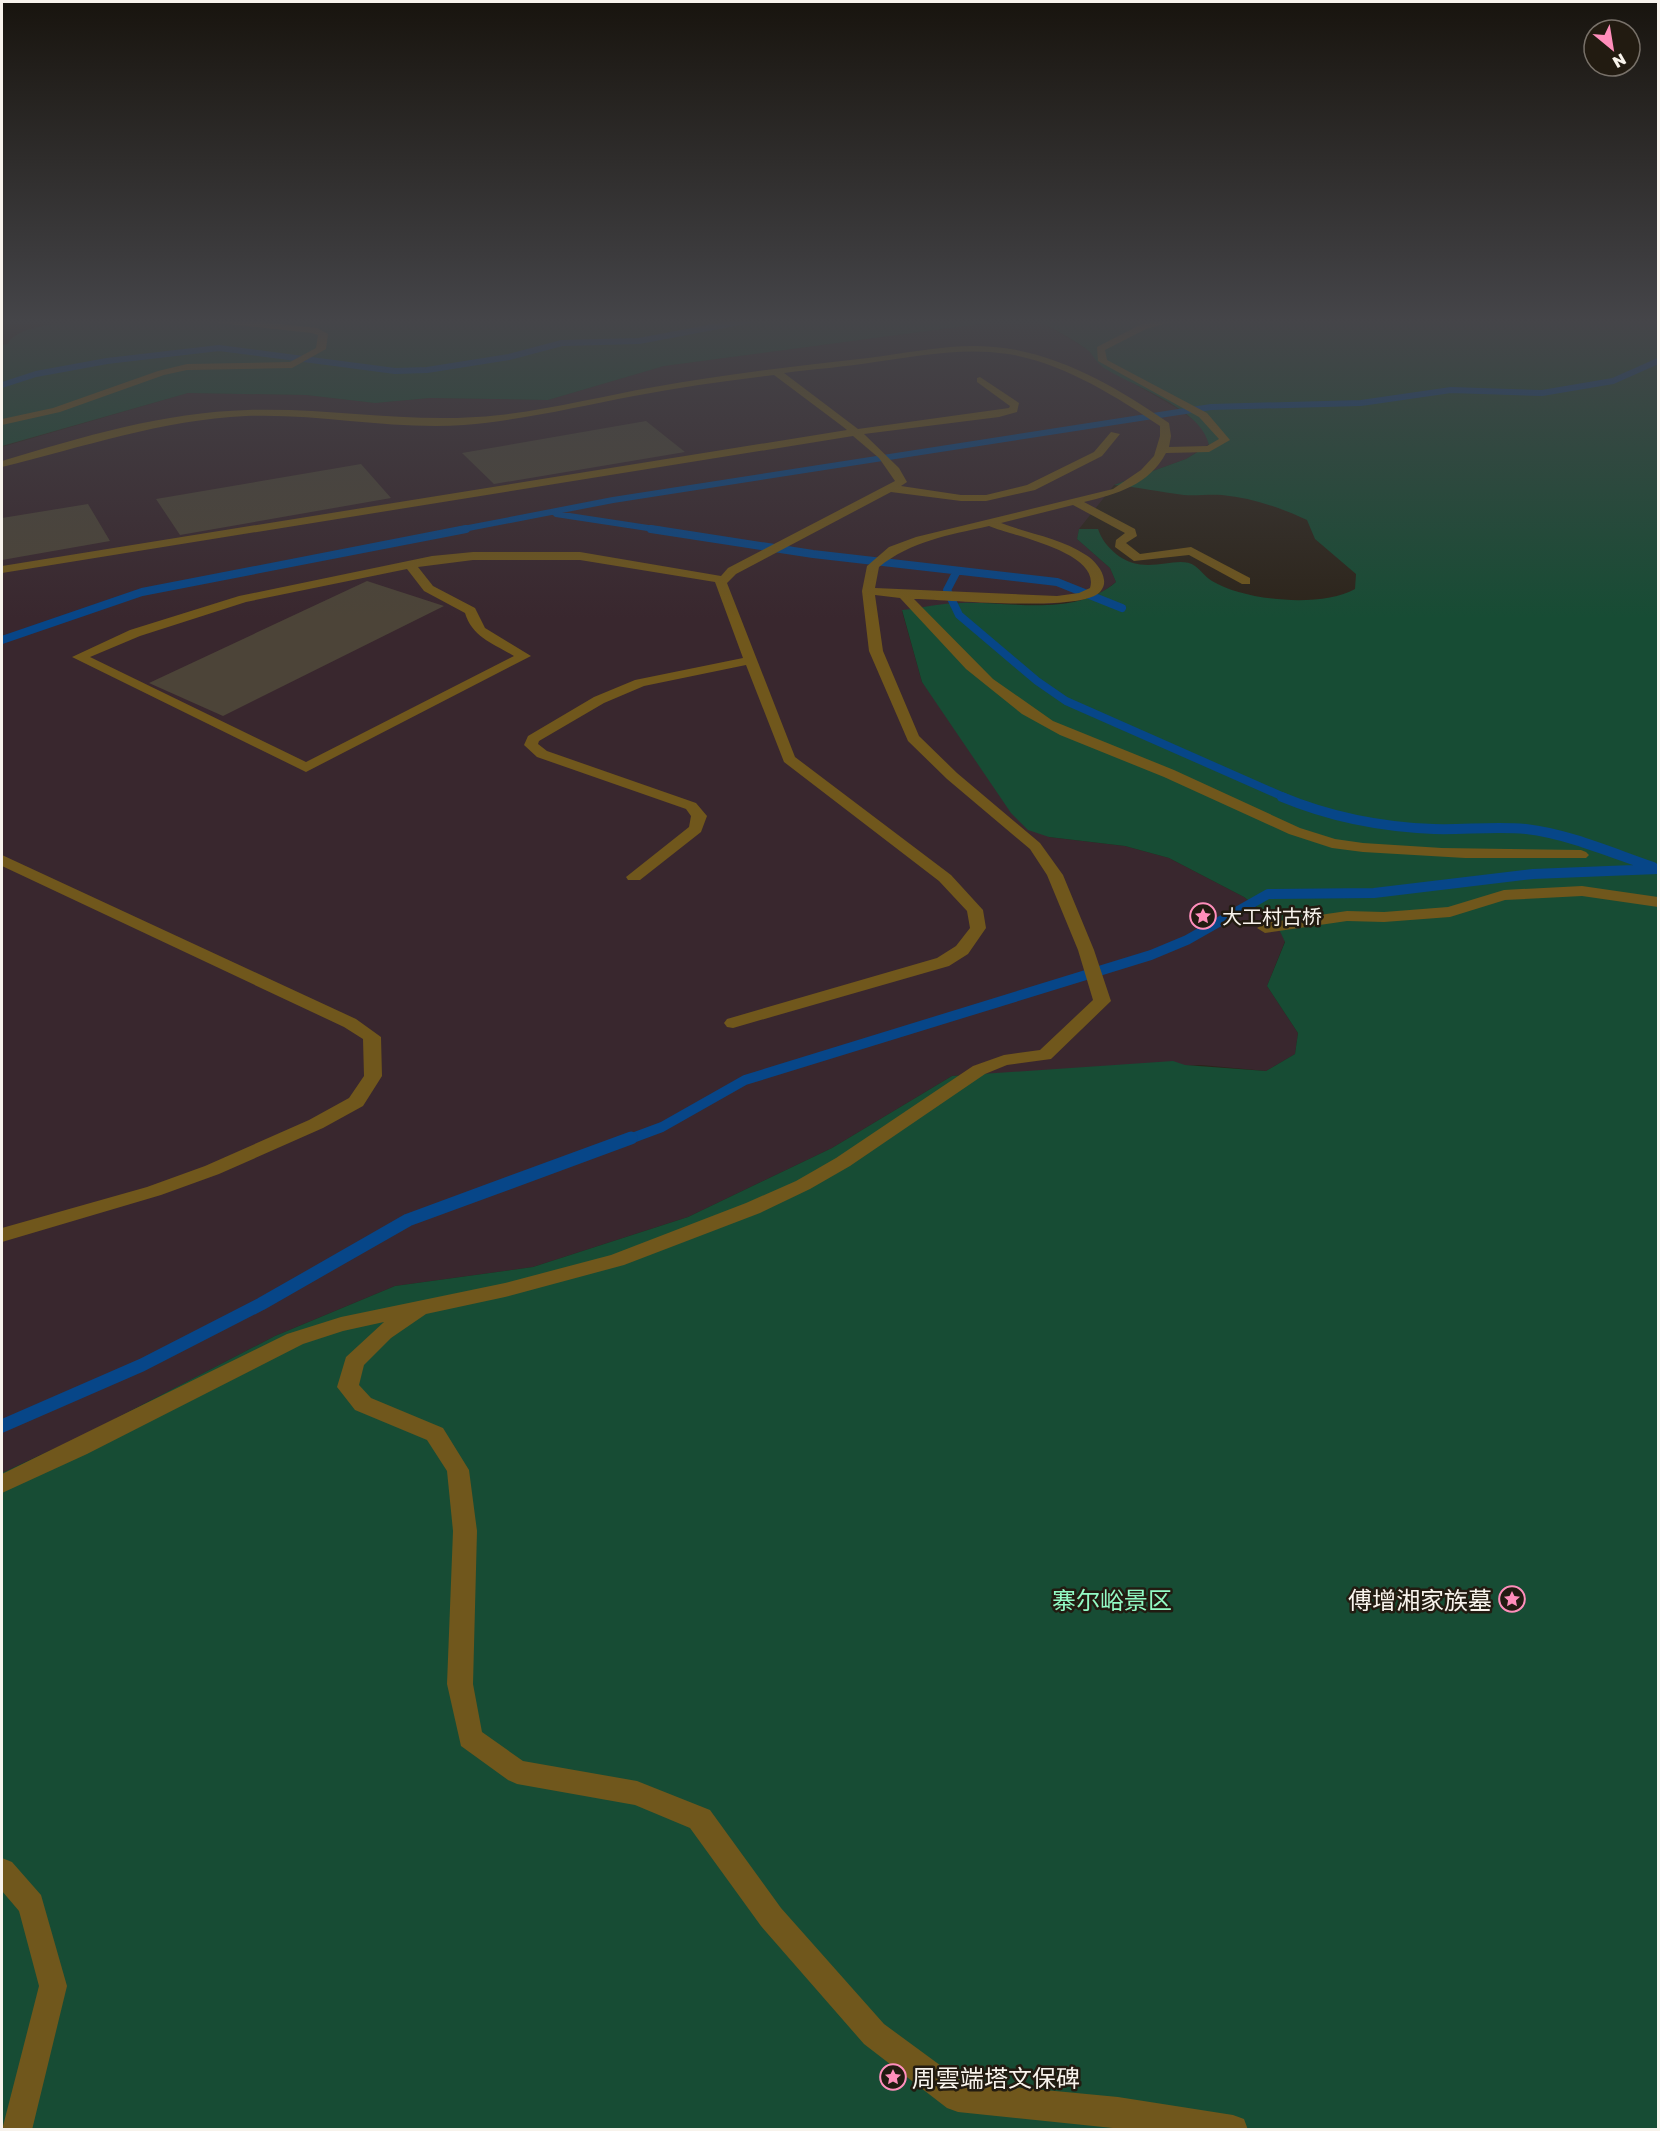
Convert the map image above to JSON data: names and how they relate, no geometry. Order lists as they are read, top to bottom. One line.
{"parks":["寨尔峪景区"],"places":{"place":["大工村古桥","傅增湘家族墓","周雲端塔文保碑"]},"north":"bottom right"}
